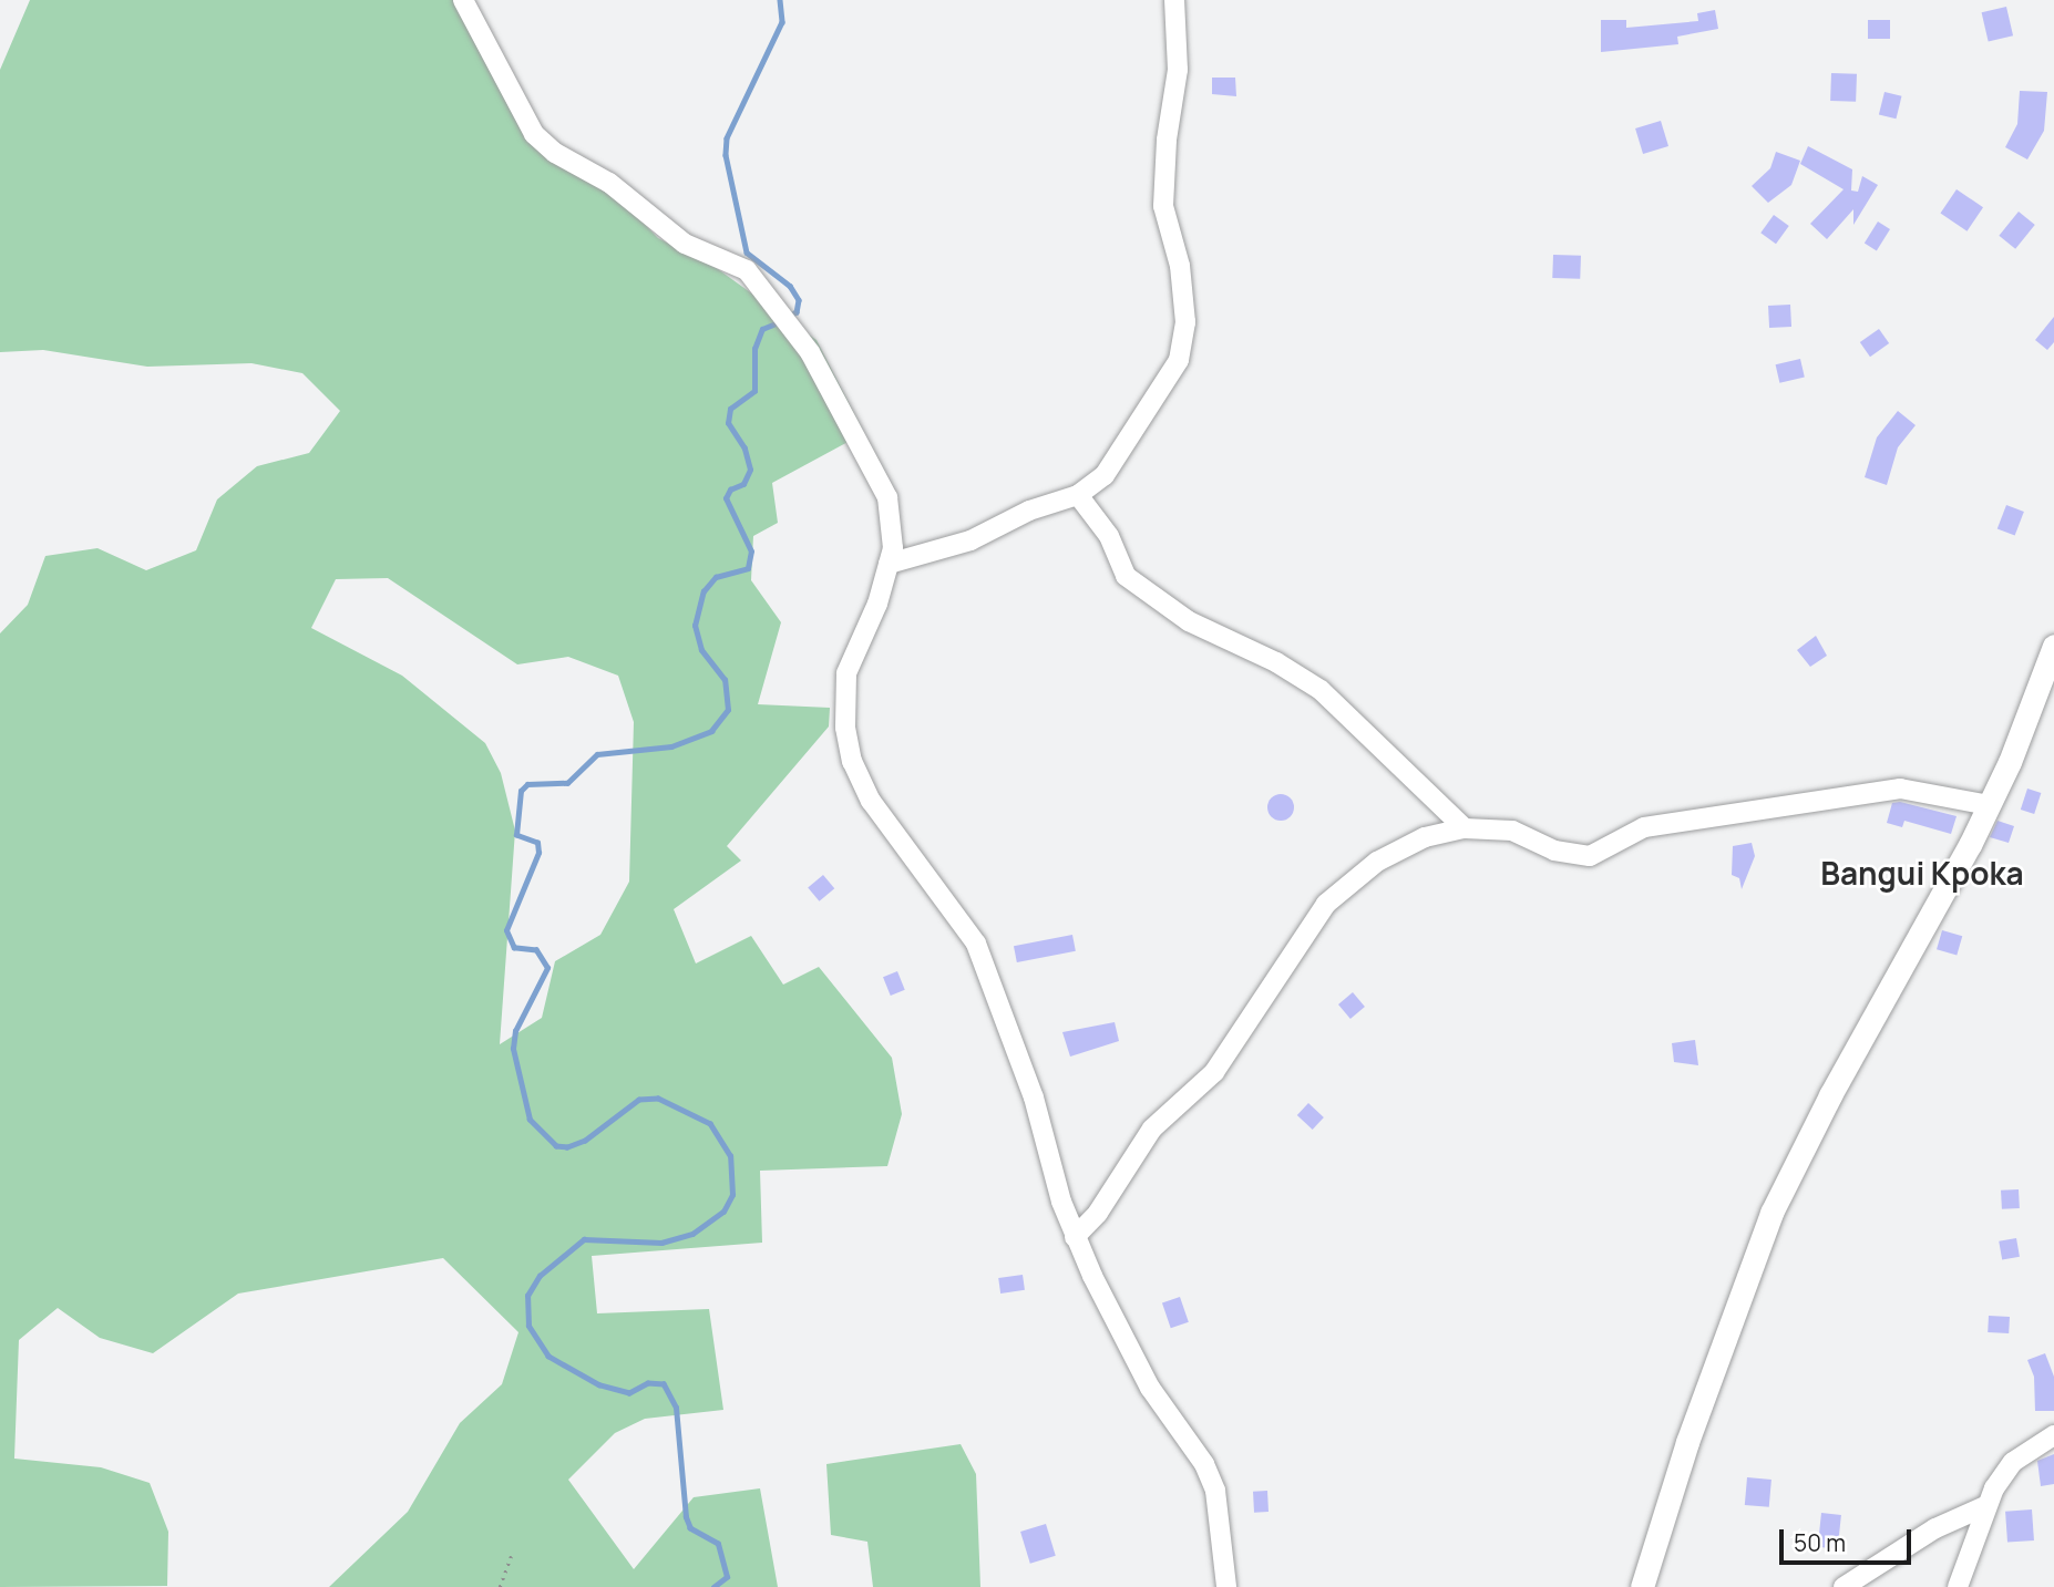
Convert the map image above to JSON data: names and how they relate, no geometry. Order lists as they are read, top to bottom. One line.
{"districts":["Bangui Kpoka"],"scale_bar":"50 m"}
